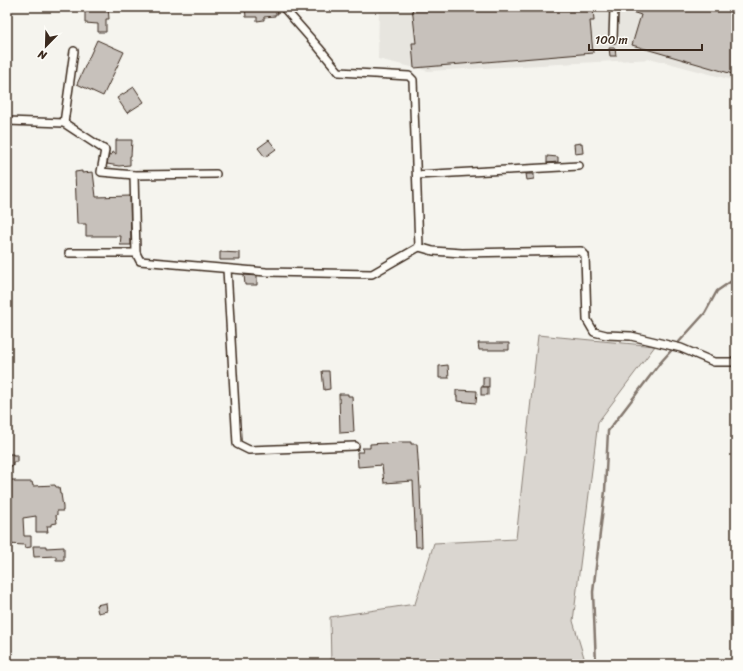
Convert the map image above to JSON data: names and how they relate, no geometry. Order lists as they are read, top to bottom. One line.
{"scale_bar":"100 m","north":"bottom left"}
